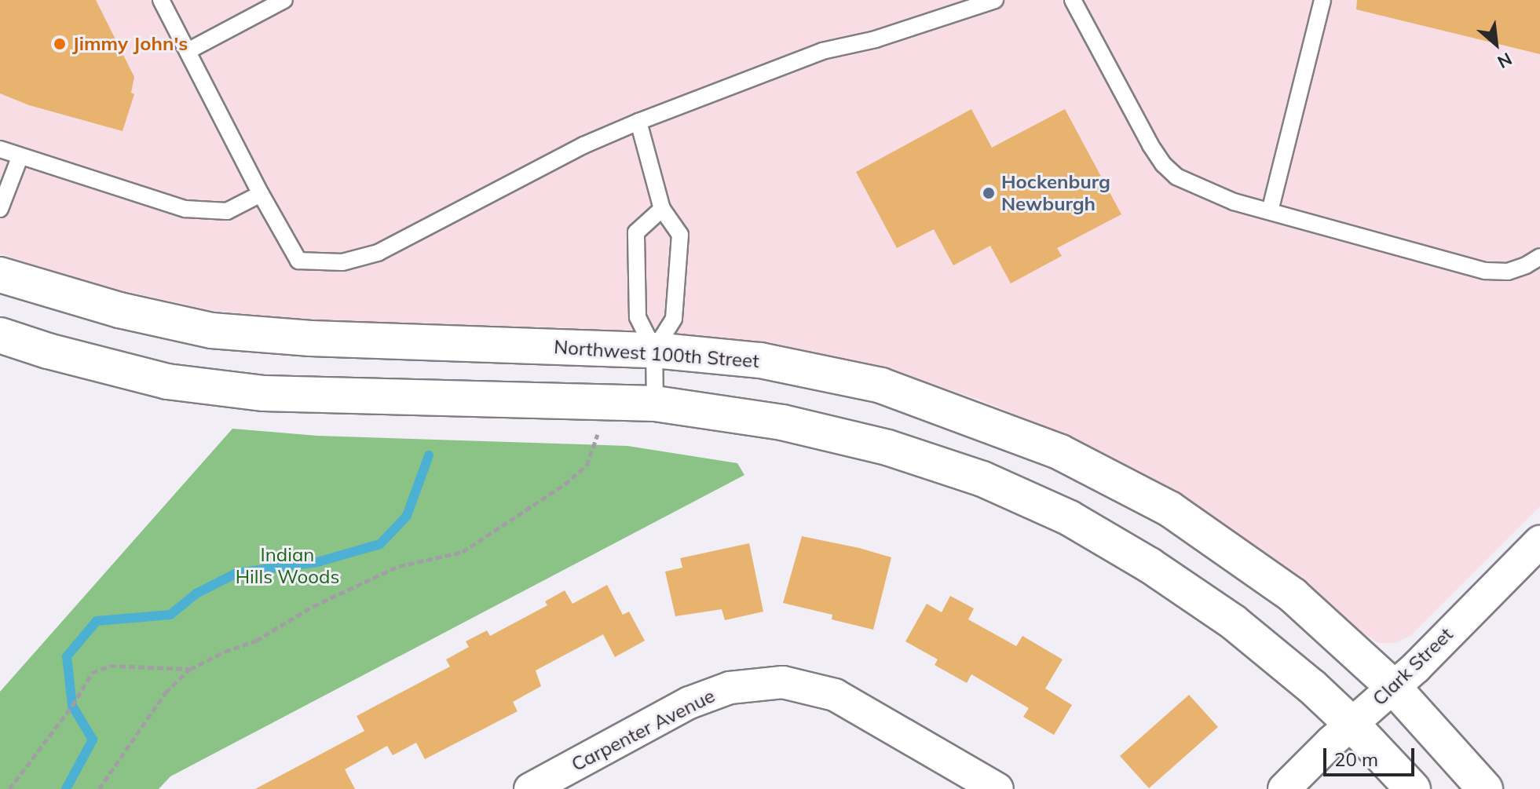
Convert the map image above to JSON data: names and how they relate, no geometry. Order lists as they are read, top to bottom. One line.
{"streets":{"main road":["Northwest 100th Street"],"street":["Clark Street","Carpenter Avenue"]},"crossings":[["Northwest 100th Street","Clark Street"]],"parks":["Indian Hills Woods"],"places":["Jimmy John's","Hockenburg Newburgh"],"scale_bar":"20 m","north":"bottom right"}
